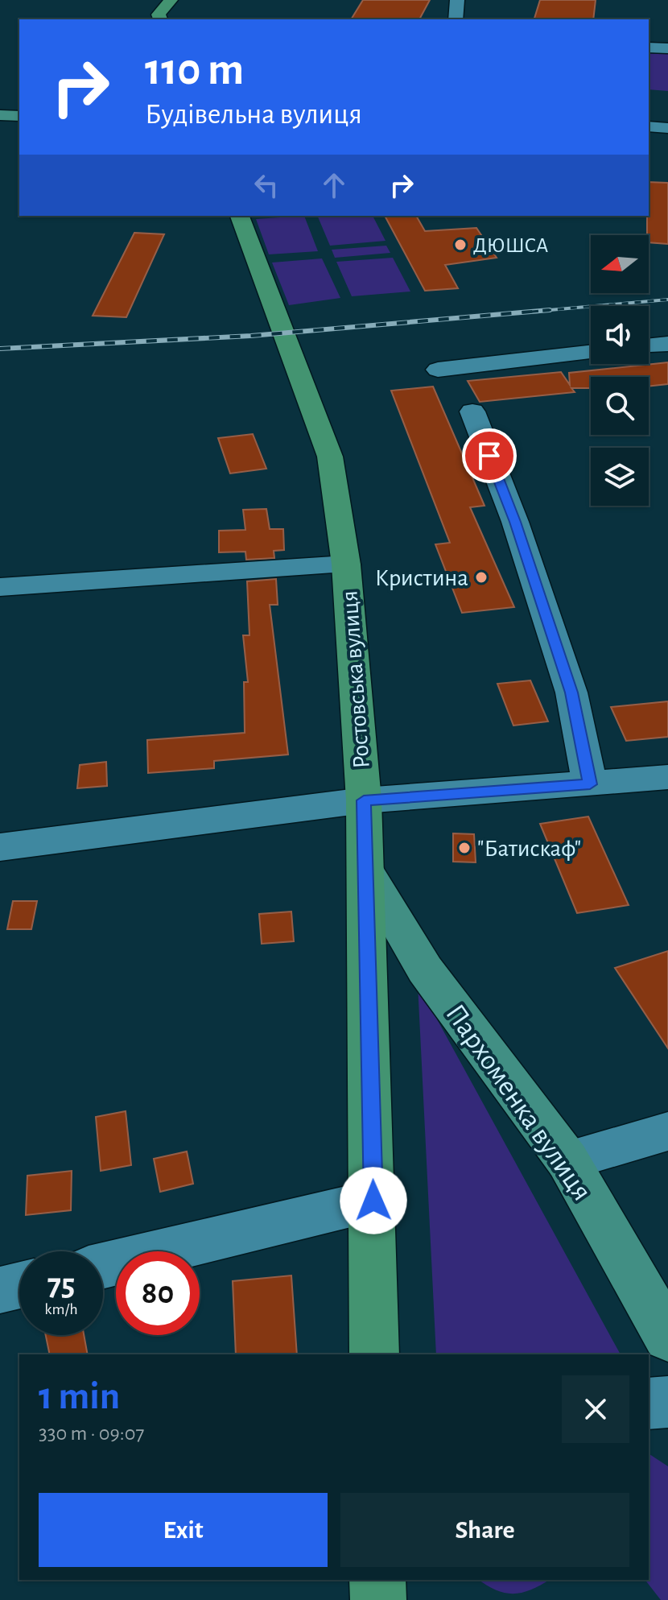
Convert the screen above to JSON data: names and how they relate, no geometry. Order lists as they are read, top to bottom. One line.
{"streets":{"highway":["Ростовська вулиця"],"main road":["Пархоменка вулиця"]},"crossings":[["Ростовська вулиця","Пархоменка вулиця"]],"places":["ДЮШСА","Кристина","\"Батискаф\""],"north":"left","page":{"turn":["110 m","Будівельна вулиця"],"speed":"75 km/h","limit":"80","heading":["1 min","330 m · 09:07"],"buttons":["Exit","Share"]}}
